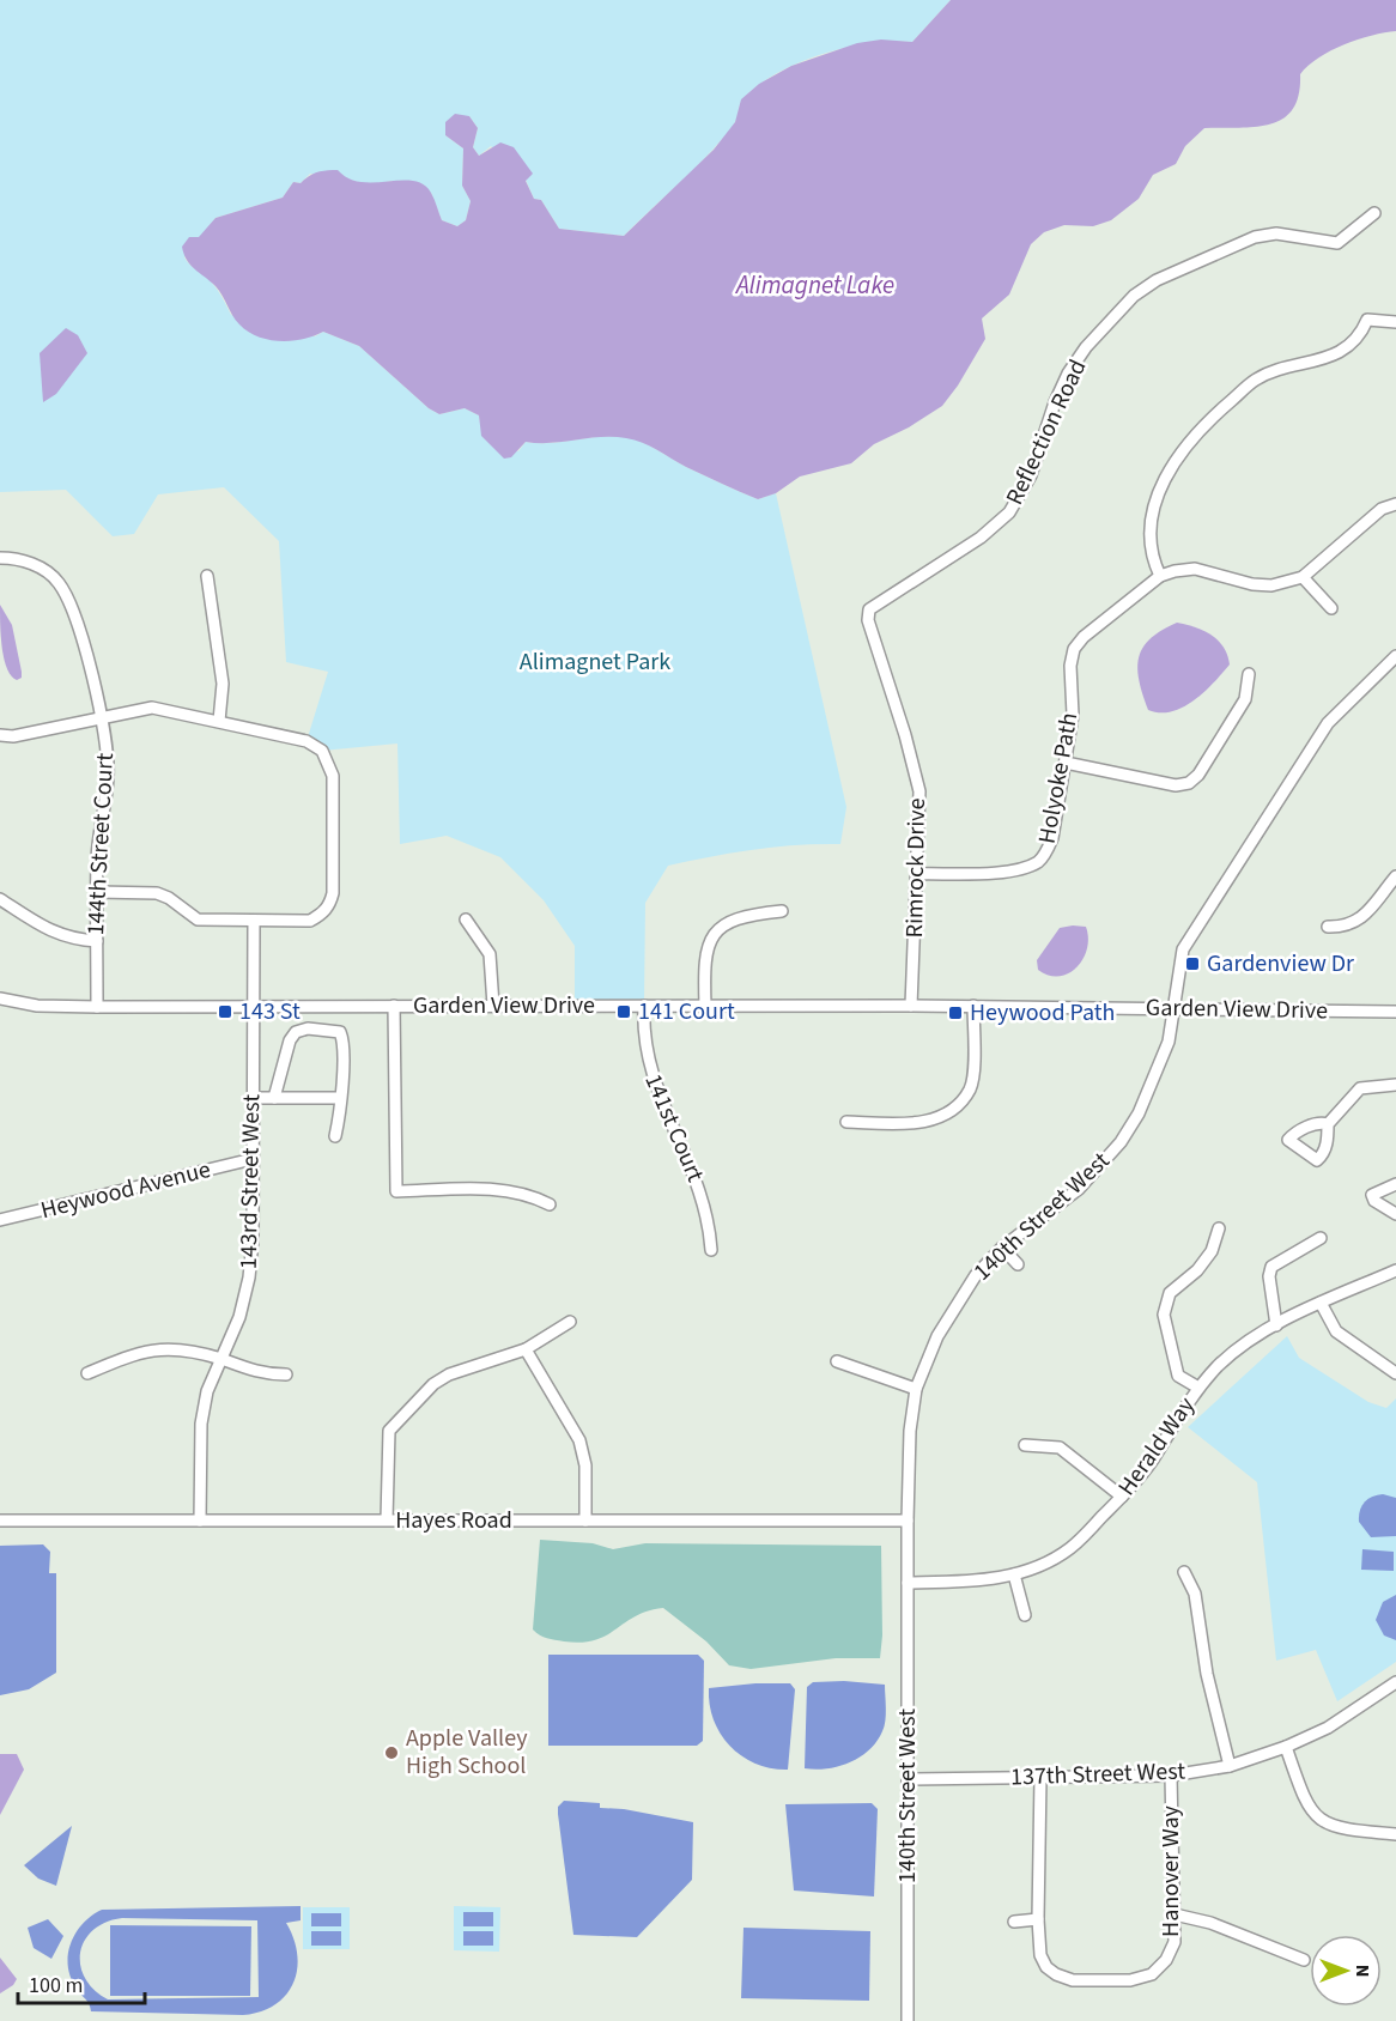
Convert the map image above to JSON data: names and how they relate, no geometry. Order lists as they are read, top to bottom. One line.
{"streets":{"street":["Reflection Road","Holyoke Path","144th Street Court","Rimrock Drive","Garden View Drive","141st Court","143rd Street West","Heywood Avenue","140th Street West","Herald Way","Hayes Road","137th Street West","Hanover Way"]},"crossings":[["Reflection Road","Rimrock Drive"],["Holyoke Path","Rimrock Drive"],["144th Street Court","Garden View Drive"],["Rimrock Drive","Garden View Drive"],["Garden View Drive","141st Court"],["Garden View Drive","143rd Street West"],["Garden View Drive","140th Street West"],["143rd Street West","Heywood Avenue"],["143rd Street West","Hayes Road"],["140th Street West","Herald Way"],["140th Street West","Hayes Road"],["140th Street West","137th Street West"],["137th Street West","Hanover Way"]],"water":["Alimagnet Lake"],"parks":["Alimagnet Park"],"places":{"transit":["Gardenview Dr","143 St","141 Court","Heywood Path"],"other":["Apple Valley High School"]},"scale_bar":"100 m","north":"right"}
